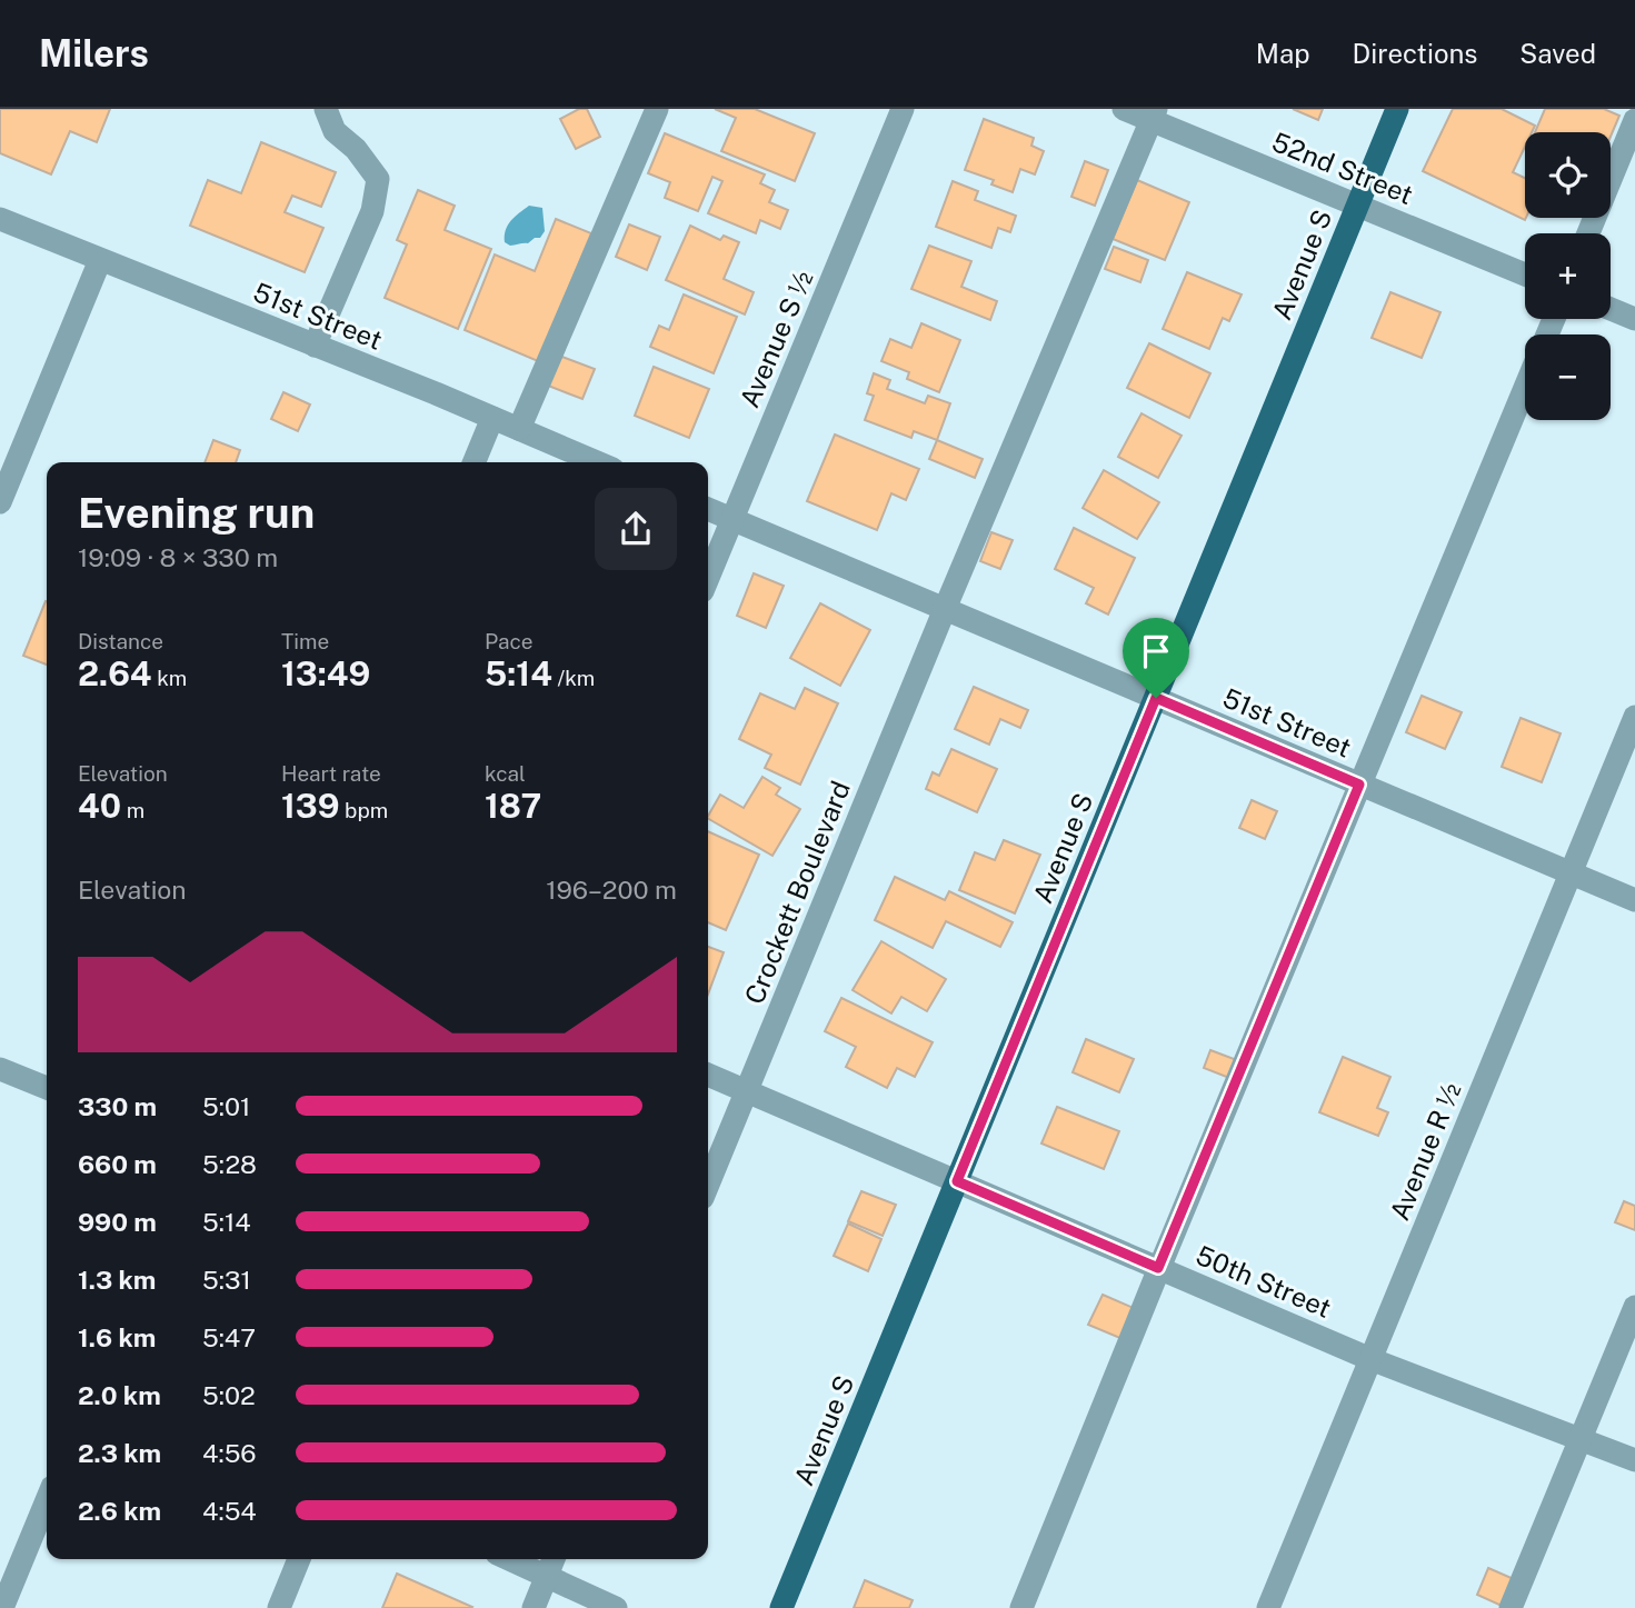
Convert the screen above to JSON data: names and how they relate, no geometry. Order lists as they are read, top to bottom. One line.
{"streets":{"main road":["Avenue S"],"street":["52nd Street","51st Street","Avenue S ½","Crockett Boulevard","Avenue R ½","50th Street"]},"crossings":[["52nd Street","Avenue S"],["52nd Street","Crockett Boulevard"],["Avenue S","51st Street"],["Avenue S","50th Street"],["51st Street","Avenue S ½"],["51st Street","Crockett Boulevard"],["51st Street","Avenue R ½"],["Crockett Boulevard","50th Street"],["Avenue R ½","50th Street"]],"page":{"header":"Milers","nav":["Map","Directions","Saved"],"map_buttons":["+","−"],"heading":["Evening run","19:09 · 8 × 330 m"],"stats":[["Distance","2.64 km"],["Time","13:49"],["Pace","5:14 /km"],["Elevation","40 m"],["Heart rate","139 bpm"],["kcal","187"]],"chart":["Elevation","196–200 m"],"list":[{"name":"330 m","note":"5:01"},{"name":"660 m","note":"5:28"},{"name":"990 m","note":"5:14"},{"name":"1.3 km","note":"5:31"},{"name":"1.6 km","note":"5:47"},{"name":"2.0 km","note":"5:02"},{"name":"2.3 km","note":"4:56"},{"name":"2.6 km","note":"4:54"}]}}
